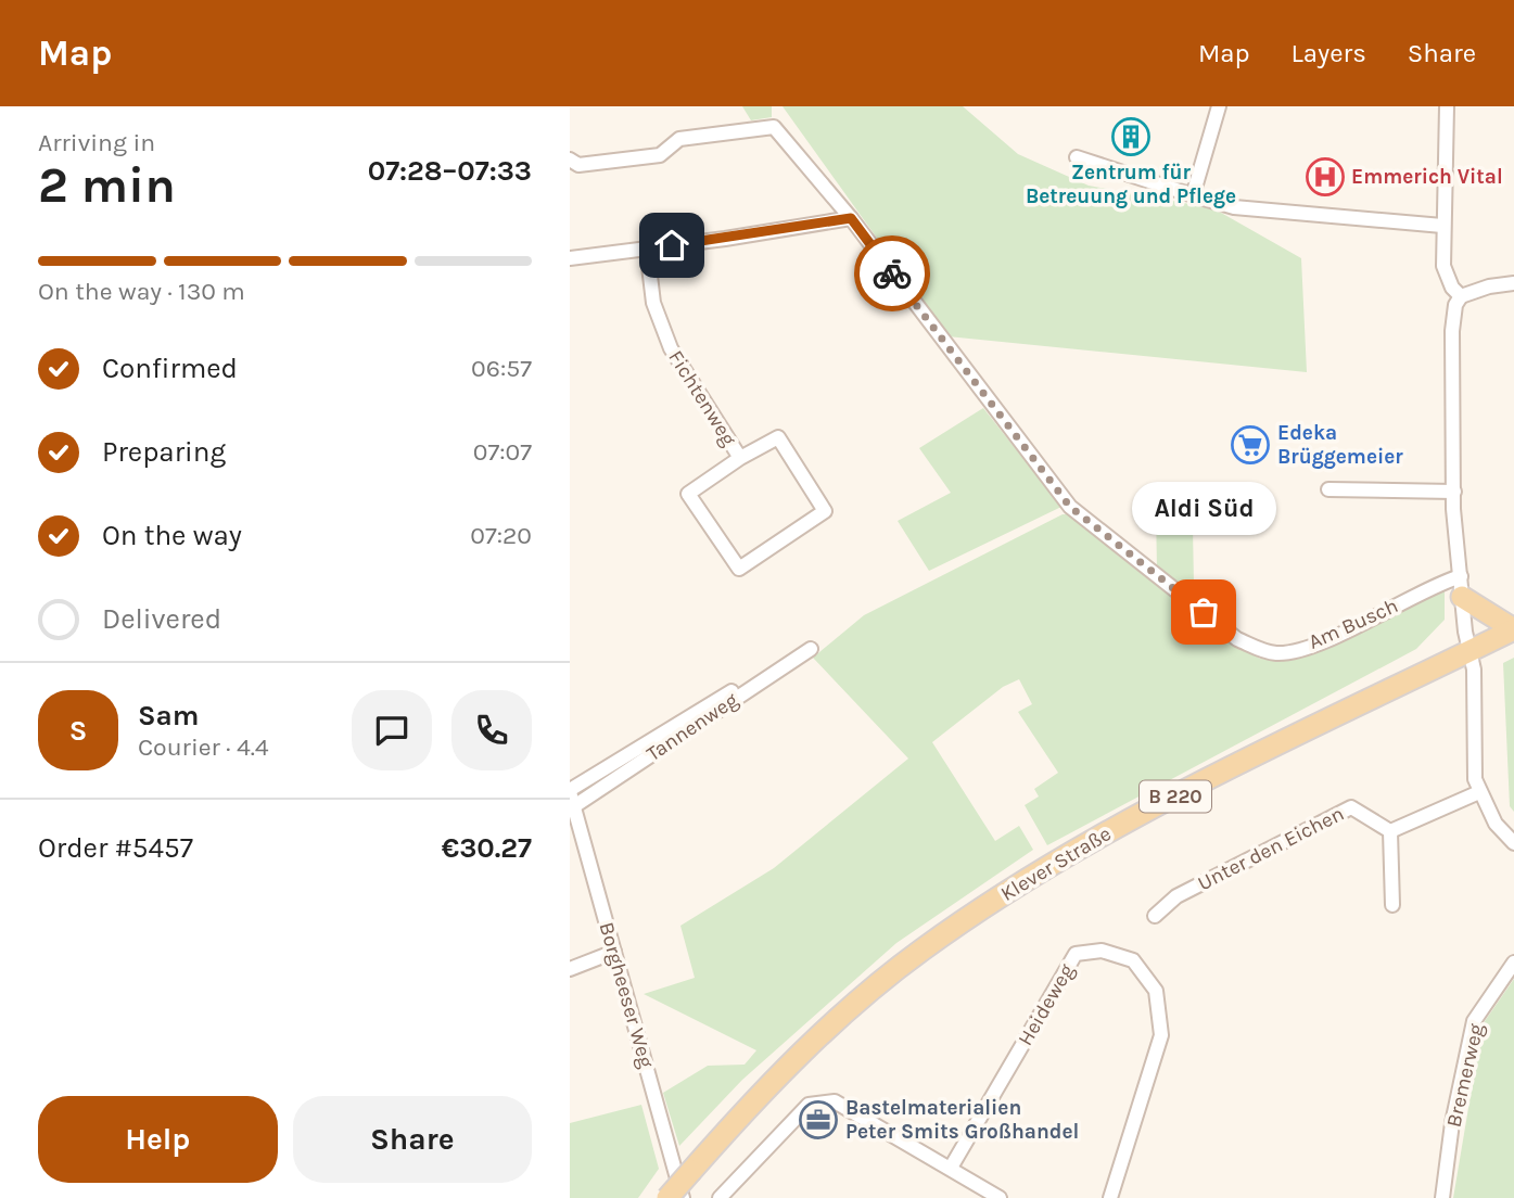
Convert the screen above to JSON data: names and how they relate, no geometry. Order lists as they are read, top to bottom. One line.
{"streets":{"main road":["B 220","Klever Straße"],"street":["Fichtenweg","Am Busch","Tannenweg","Unter den Eichen","Borgheeser Weg","Heideweg","Bremerweg"]},"crossings":[["Tannenweg","Borgheeser Weg"]],"places":{"building":["Zentrum für Betreuung und Pflege"],"hospital":["Emmerich Vital"],"supermarket":["Edeka Brüggemeier"],"other":["Aldi Süd"],"office":["Bastelmaterialien Peter Smits Großhandel"]},"page":{"header":"Map","nav":["Map","Layers","Share"],"heading":["2 min","Arriving in","07:28–07:33"],"panel":["Sam","Courier · 4.4","Order #5457","€30.27"],"bar":"On the way · 130 m","list":[["Confirmed","06:57"],["Preparing","07:07"],["On the way","07:20"],"Delivered"],"bubble":"Aldi Süd","round":"S","buttons":["Help","Share"]}}
